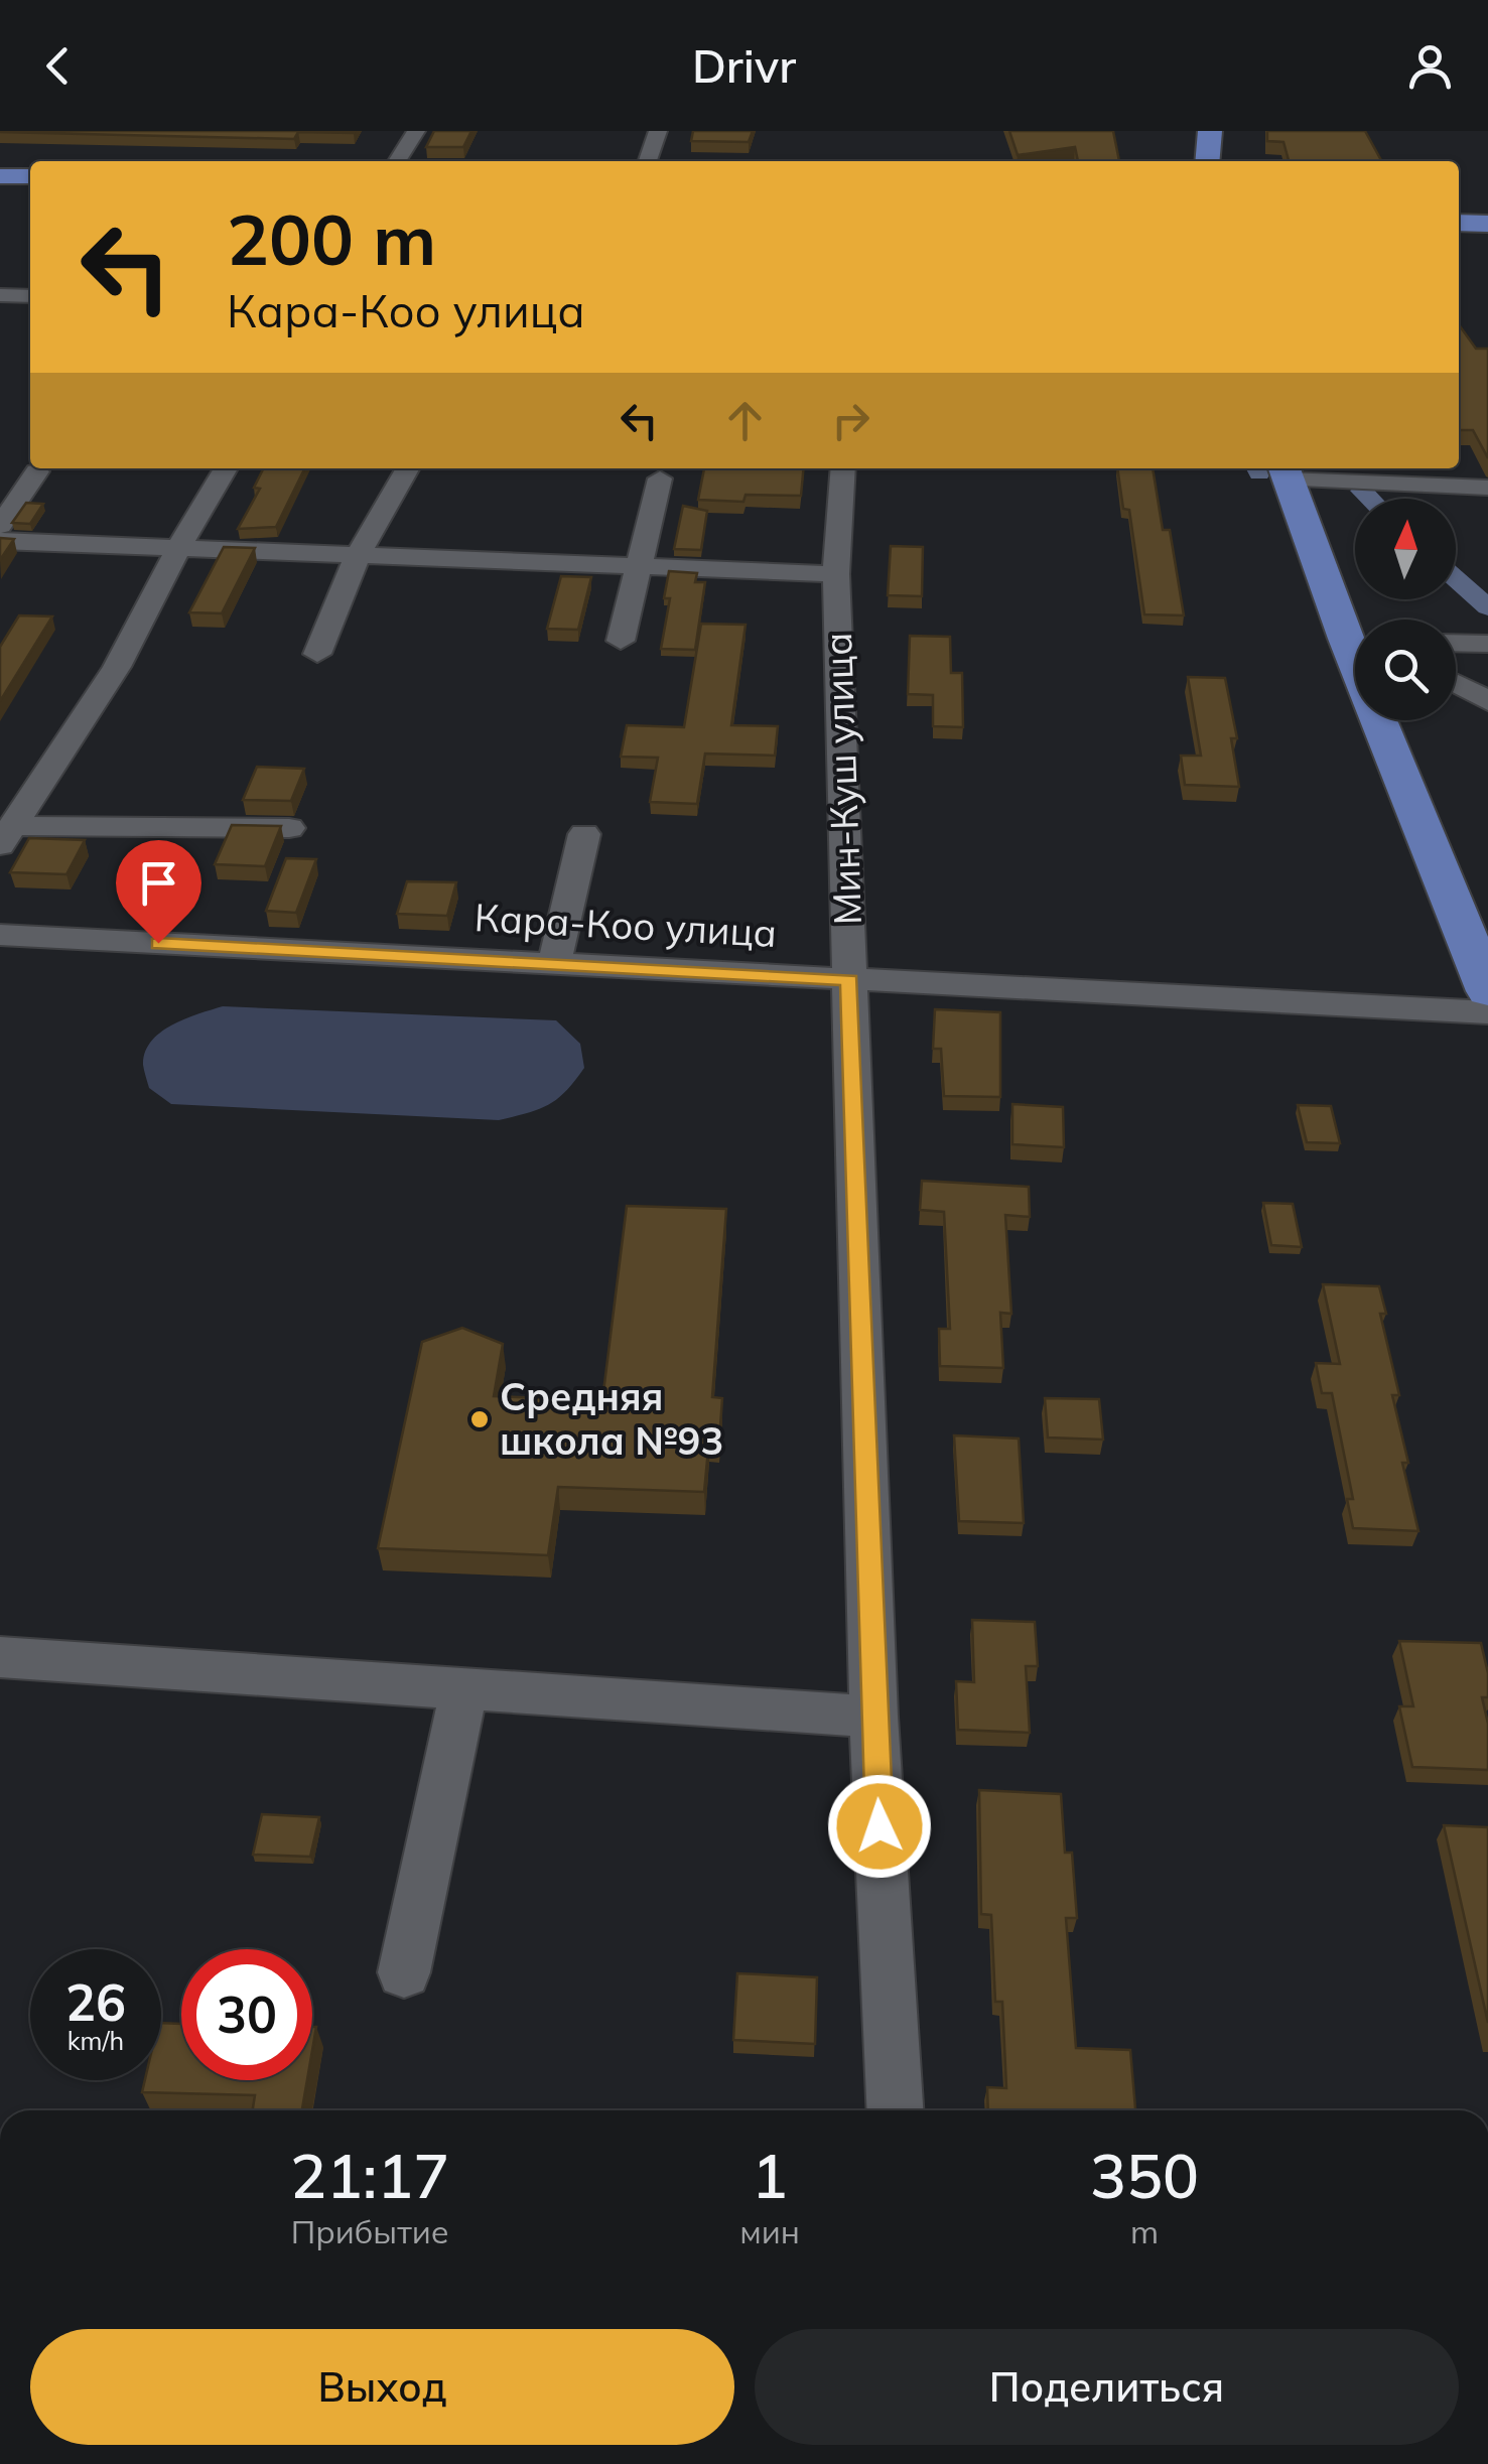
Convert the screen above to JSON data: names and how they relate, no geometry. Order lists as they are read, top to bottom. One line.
{"streets":{"street":["Мин-Куш улица","Кара-Коо улица"]},"crossings":[["Мин-Куш улица","Кара-Коо улица"]],"places":["Средняя школа №93"],"north":"top","page":{"header":"Drivr","turn":["200 m","Кара-Коо улица"],"speed":"26 km/h","limit":"30","eta":["21:17","Прибытие","1","мин","350","m"],"buttons":["Выход","Поделиться"]}}
